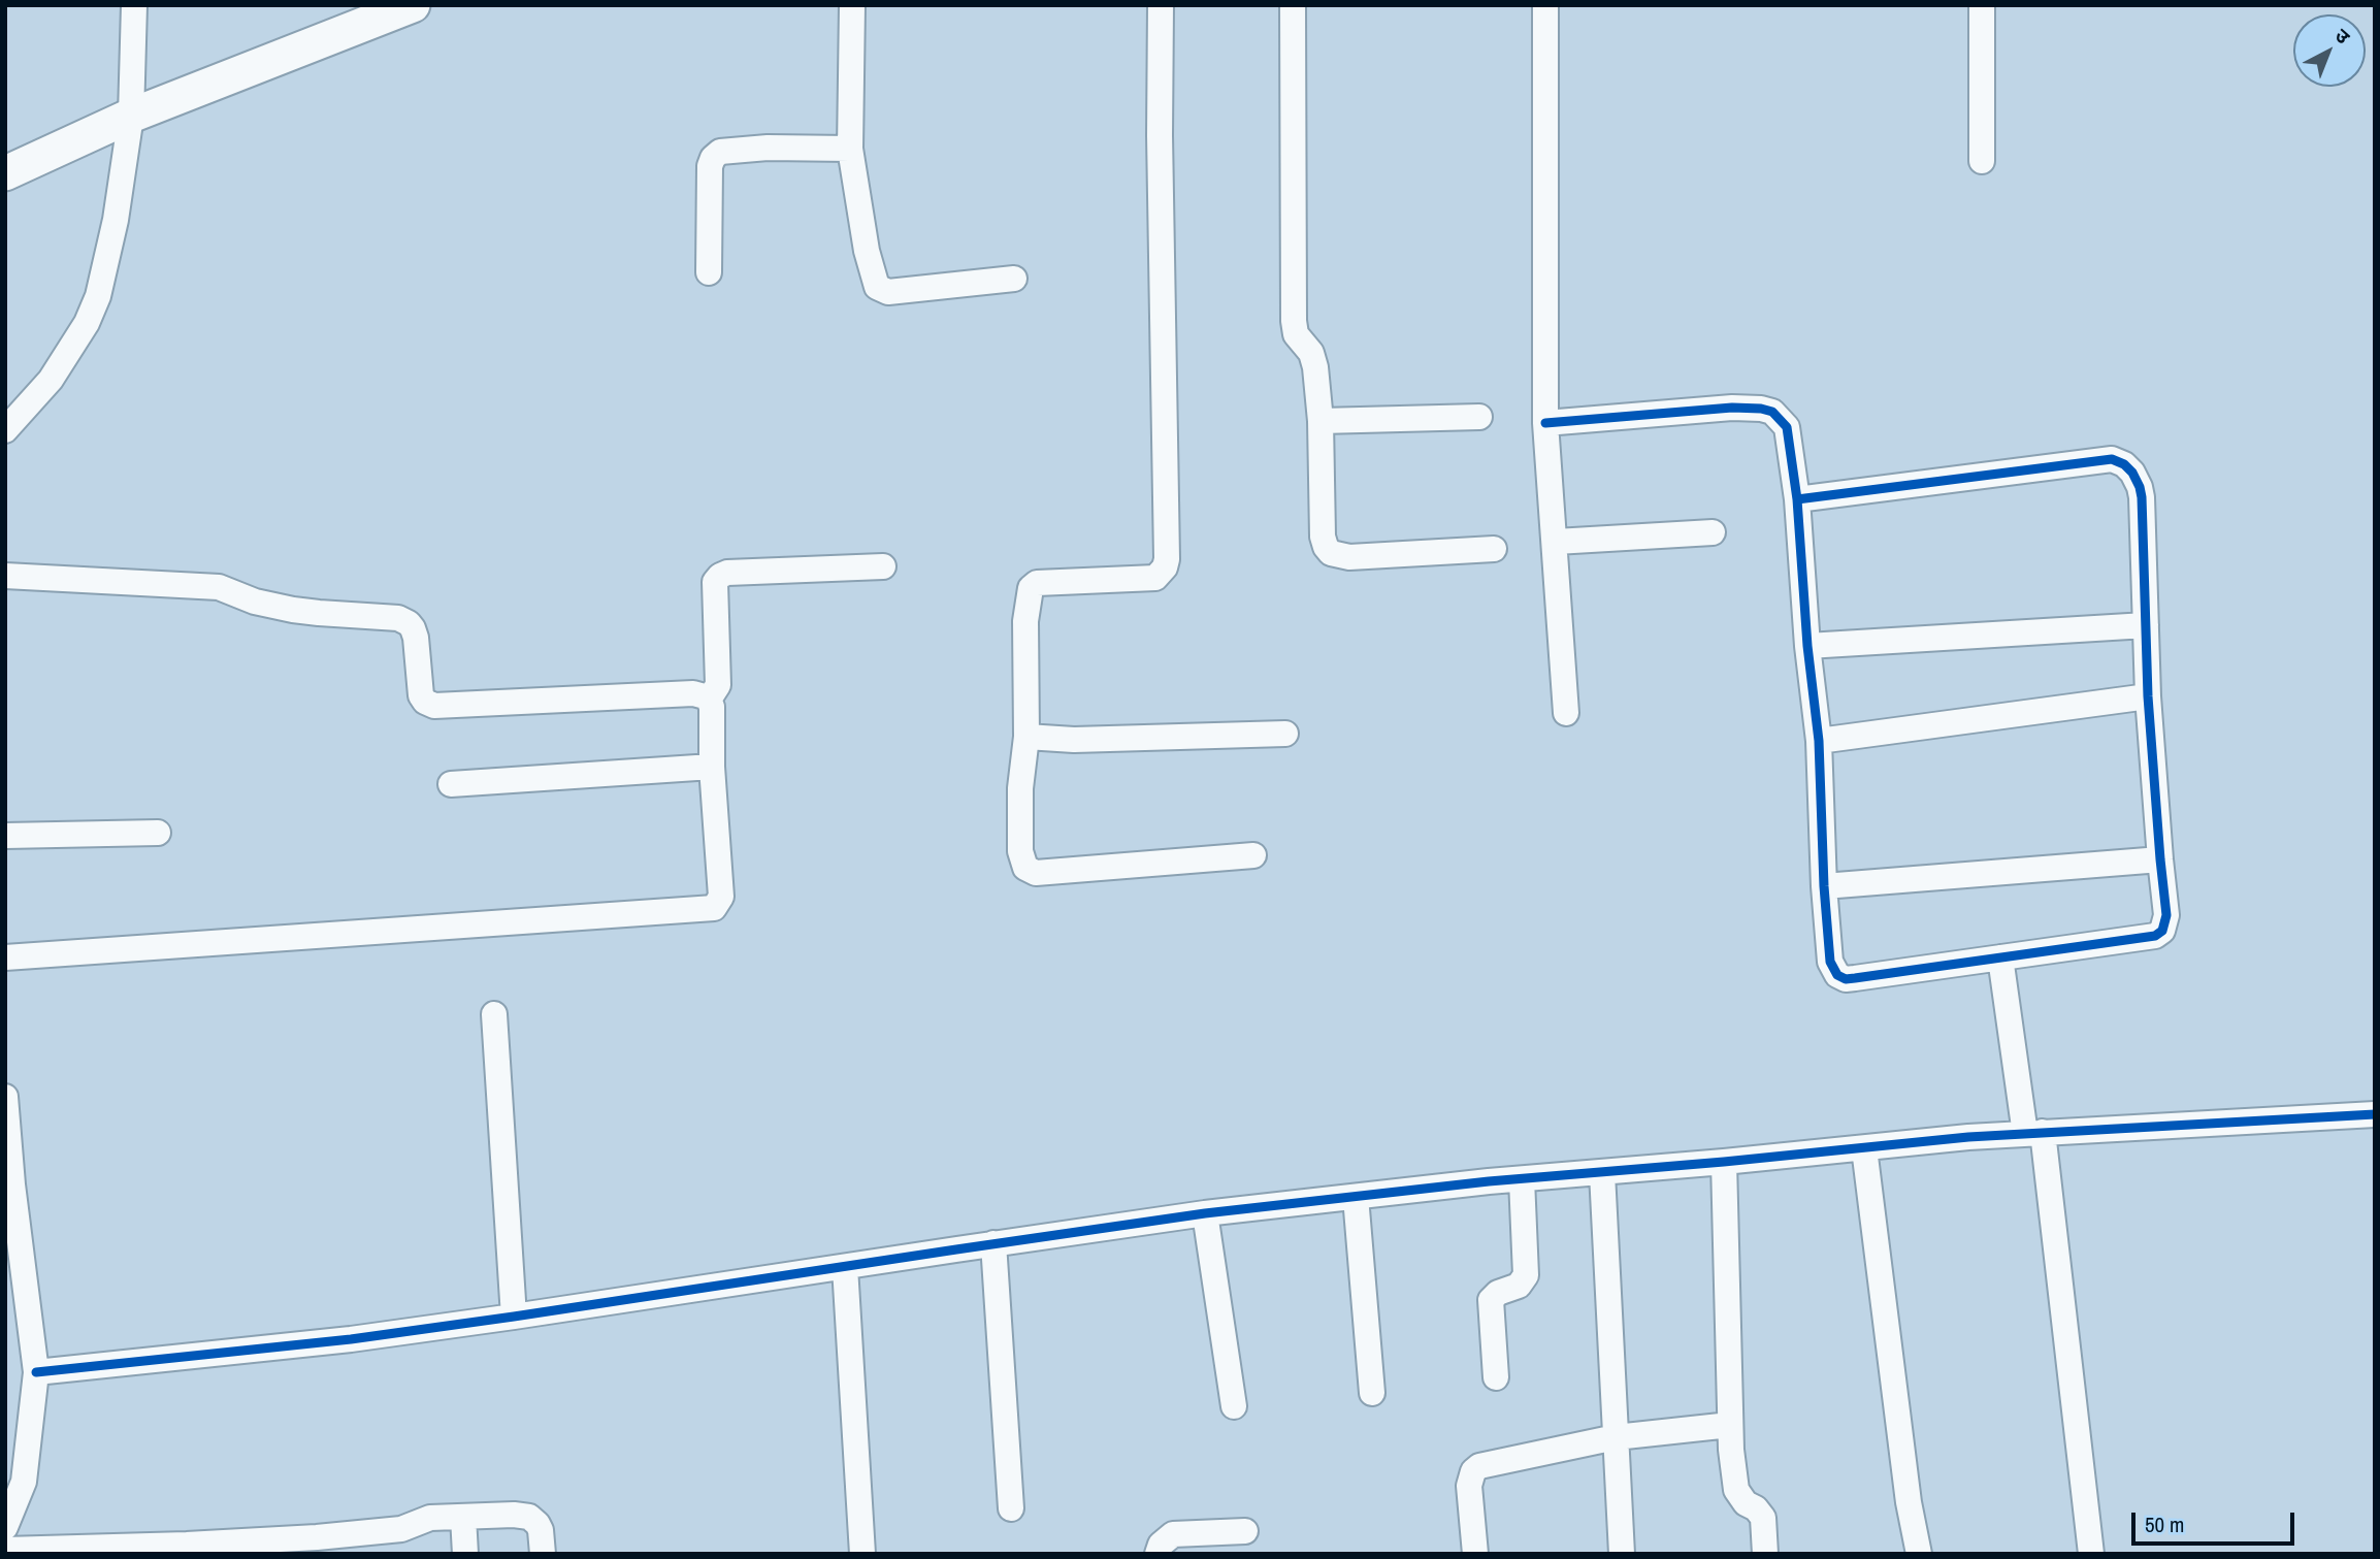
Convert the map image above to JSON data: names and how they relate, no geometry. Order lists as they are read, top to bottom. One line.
{"scale_bar":"50 m","north":"top right"}
